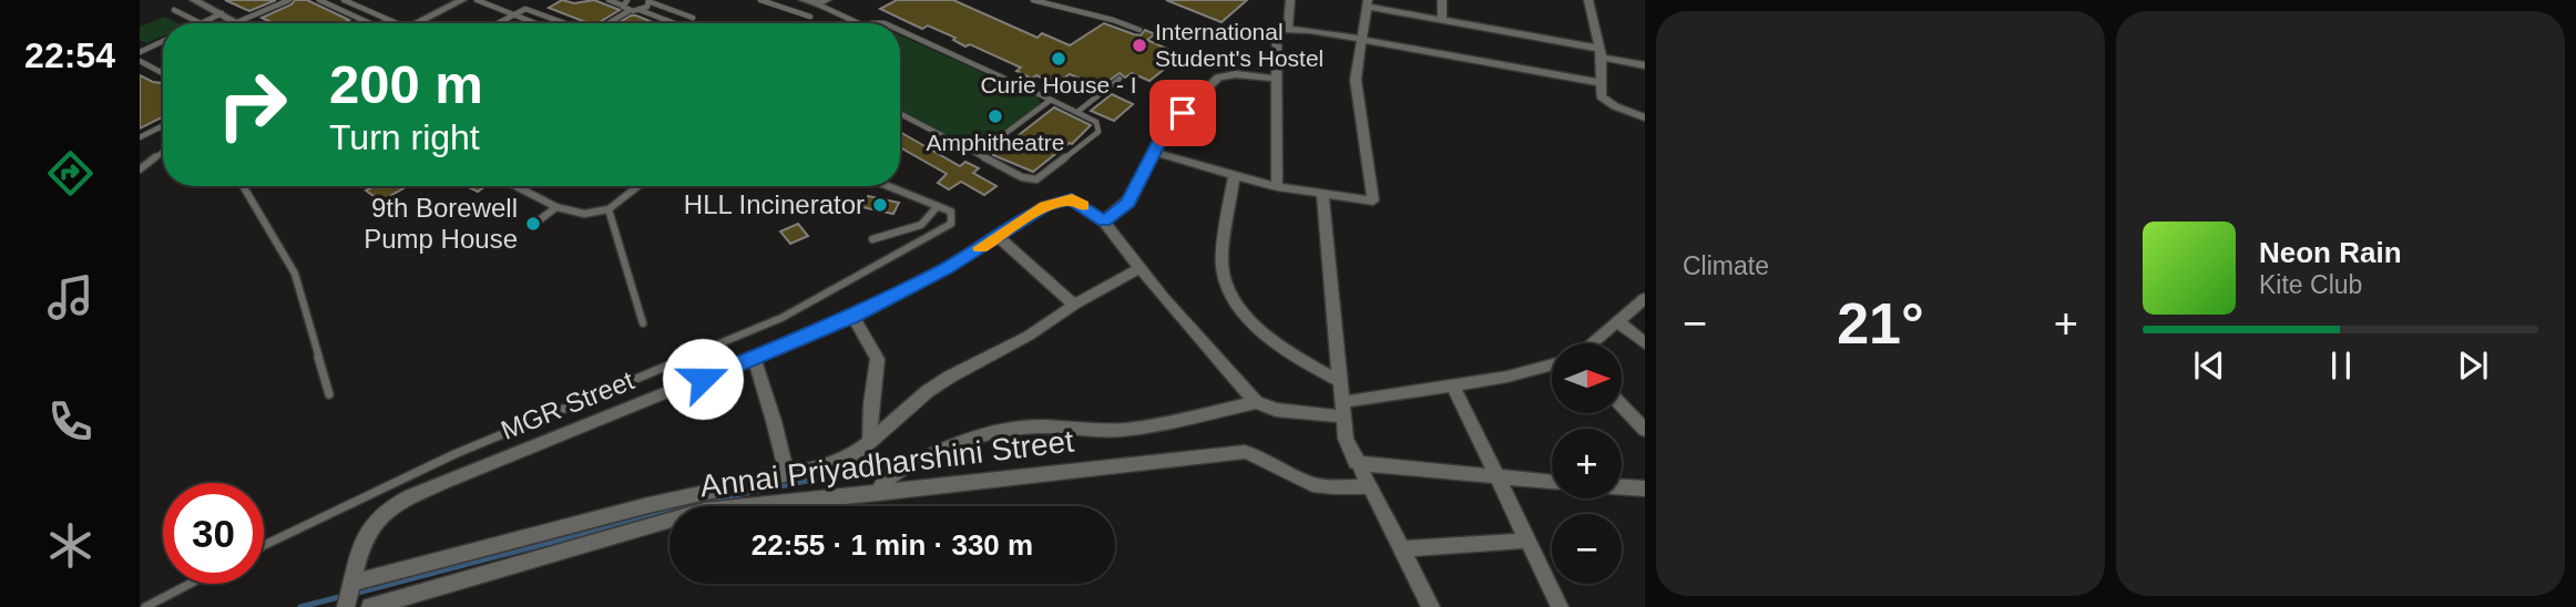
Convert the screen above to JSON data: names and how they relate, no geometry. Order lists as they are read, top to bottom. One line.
{"streets":{"street":["MGR Street","Annai Priyadharshini Street"]},"places":["International Student's Hostel","Curie House - I","Amphitheatre","HLL Incinerator","9th Borewell Pump House"],"north":"right","page":{"tabs":"22:54","tile":"Climate","turn":["200 m","Turn right"],"song":["Neon Rain","Kite Club"],"heat":["−","21°","+"],"map_buttons":["+","−"],"limit":"30","trip":"22:55 · 1 min · 330 m"}}
